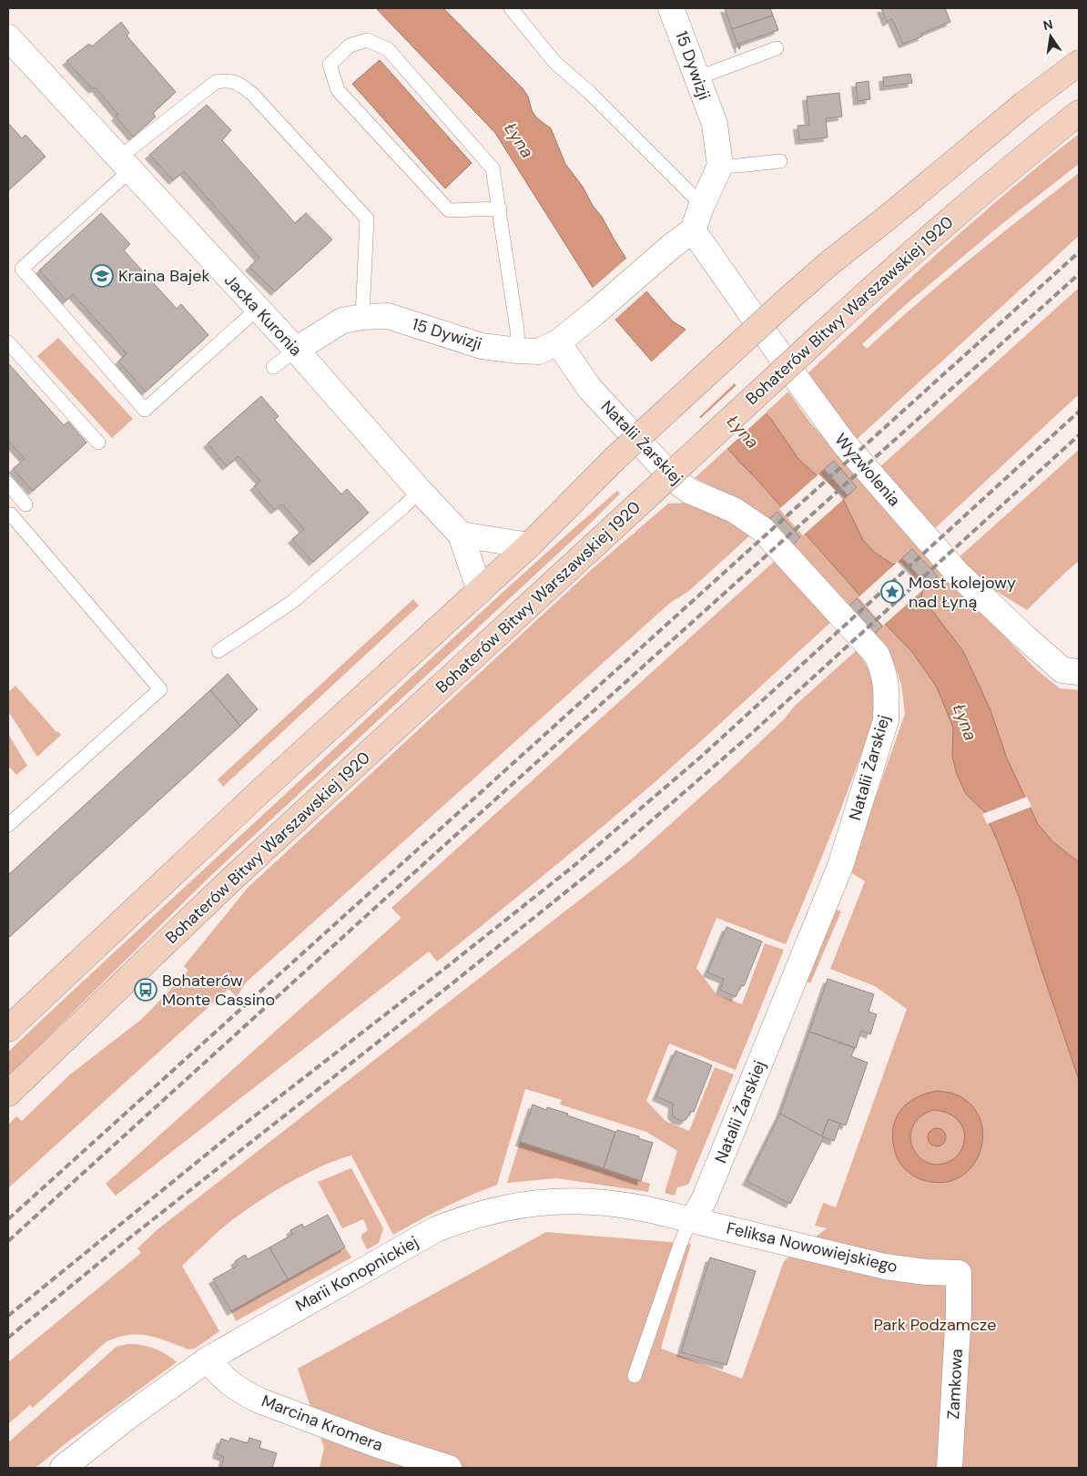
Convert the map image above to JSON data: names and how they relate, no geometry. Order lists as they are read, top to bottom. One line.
{"streets":{"main road":["Bohaterów Bitwy Warszawskiej 1920"],"street":["15 Dywizji","Jacka Kuronia","Natalii Żarskiej","Wyzwolenia","Feliksa Nowowiejskiego","Marii Konopnickiej","Zamkowa","Marcina Kromera"]},"crossings":[["15 Dywizji","Jacka Kuronia"],["15 Dywizji","Natalii Żarskiej"],["15 Dywizji","Wyzwolenia"],["Natalii Żarskiej","Feliksa Nowowiejskiego"],["Natalii Żarskiej","Marii Konopnickiej"],["Feliksa Nowowiejskiego","Marii Konopnickiej"],["Feliksa Nowowiejskiego","Zamkowa"],["Marii Konopnickiej","Marcina Kromera"]],"water":["Łyna"],"parks":["Park Podzamcze"],"places":{"school or university":["Kraina Bajek"],"place":["Most kolejowy nad Łyną"],"bus stop":["Bohaterów Monte Cassino"]},"north":"top"}
